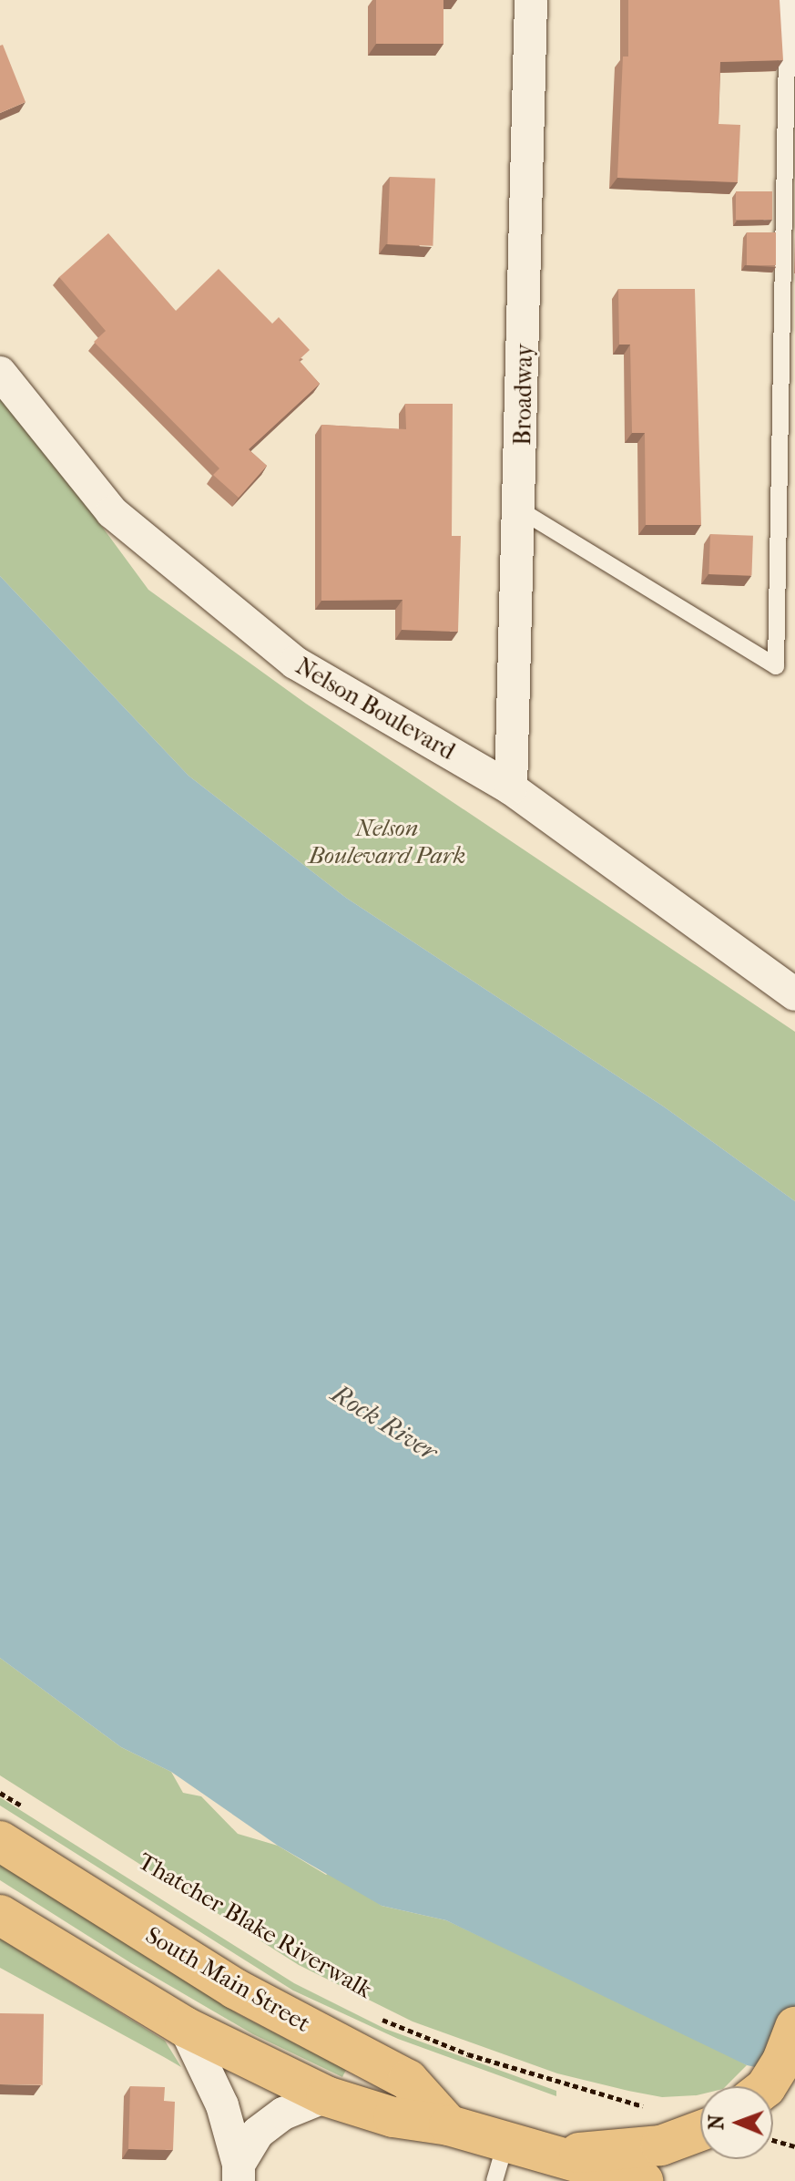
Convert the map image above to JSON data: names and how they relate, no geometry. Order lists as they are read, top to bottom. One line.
{"streets":{"main road":["South Main Street"],"street":["Broadway","Nelson Boulevard"],"path":["Thatcher Blake Riverwalk"]},"crossings":[["Broadway","Nelson Boulevard"]],"water":["Rock River"],"parks":["Nelson Boulevard Park"],"north":"left"}
